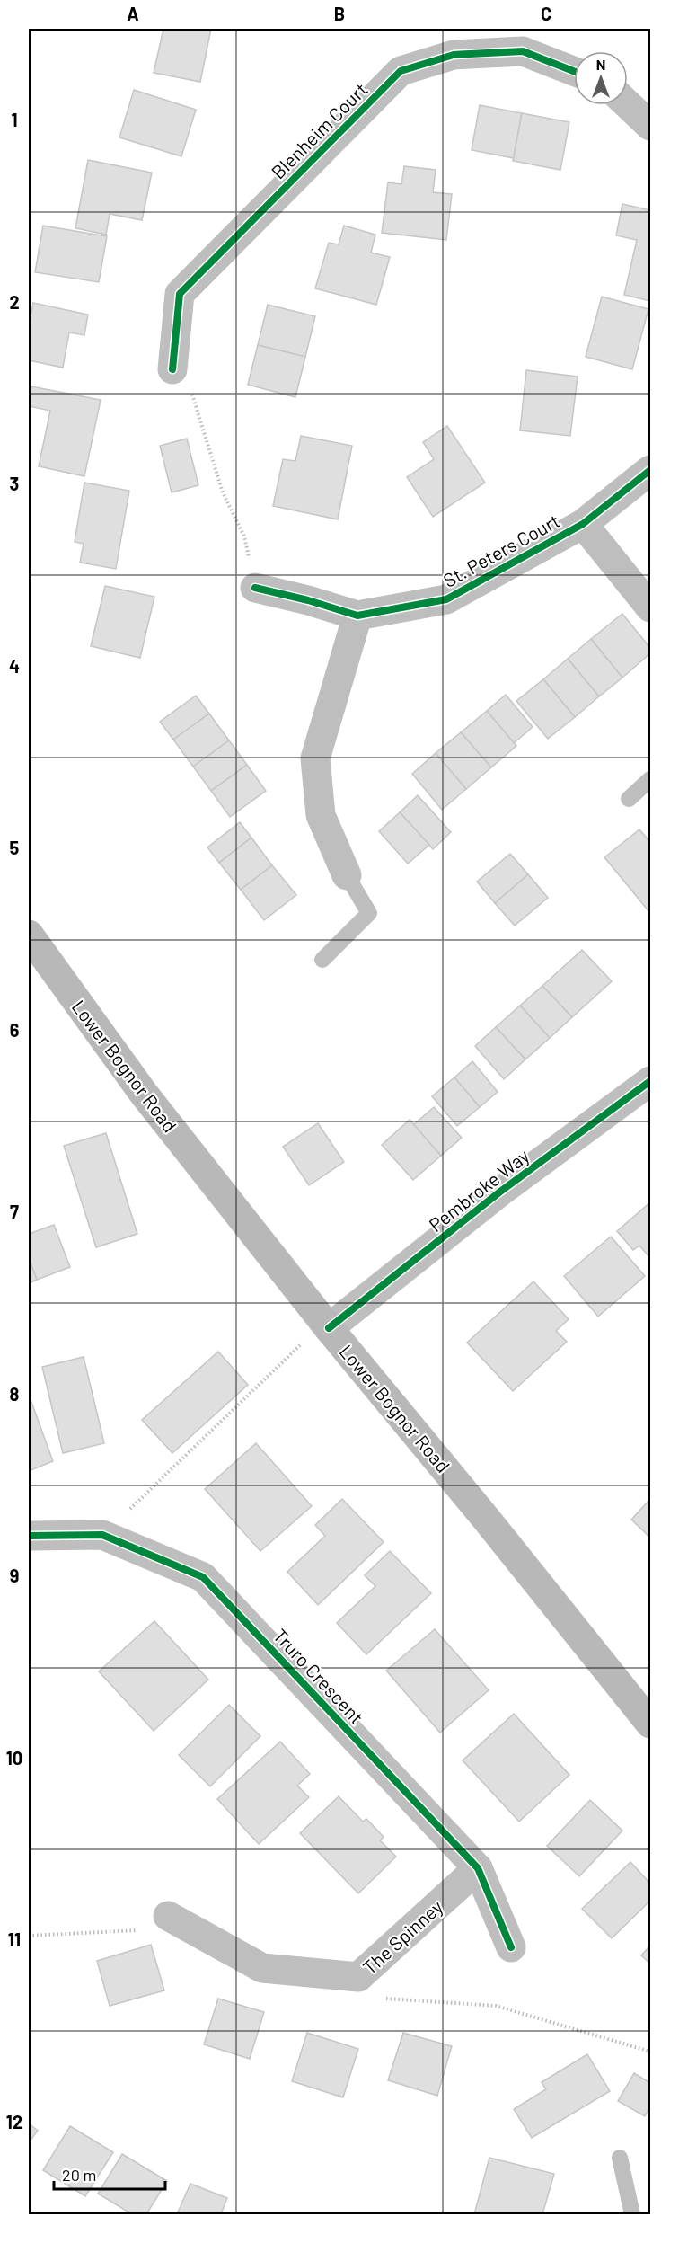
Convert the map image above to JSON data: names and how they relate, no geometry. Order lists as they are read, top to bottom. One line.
{"streets":{"main road":["Lower Bognor Road"],"street":["Blenheim Court","St. Peters Court","Pembroke Way","Truro Crescent","The Spinney"]},"crossings":[["Lower Bognor Road","Pembroke Way"],["Truro Crescent","The Spinney"]],"scale_bar":"20 m","north":"top","grid":{"columns":["A","B","C"],"rows":["1","2","3","4","5","6","7","8","9","10","11","12"]}}
